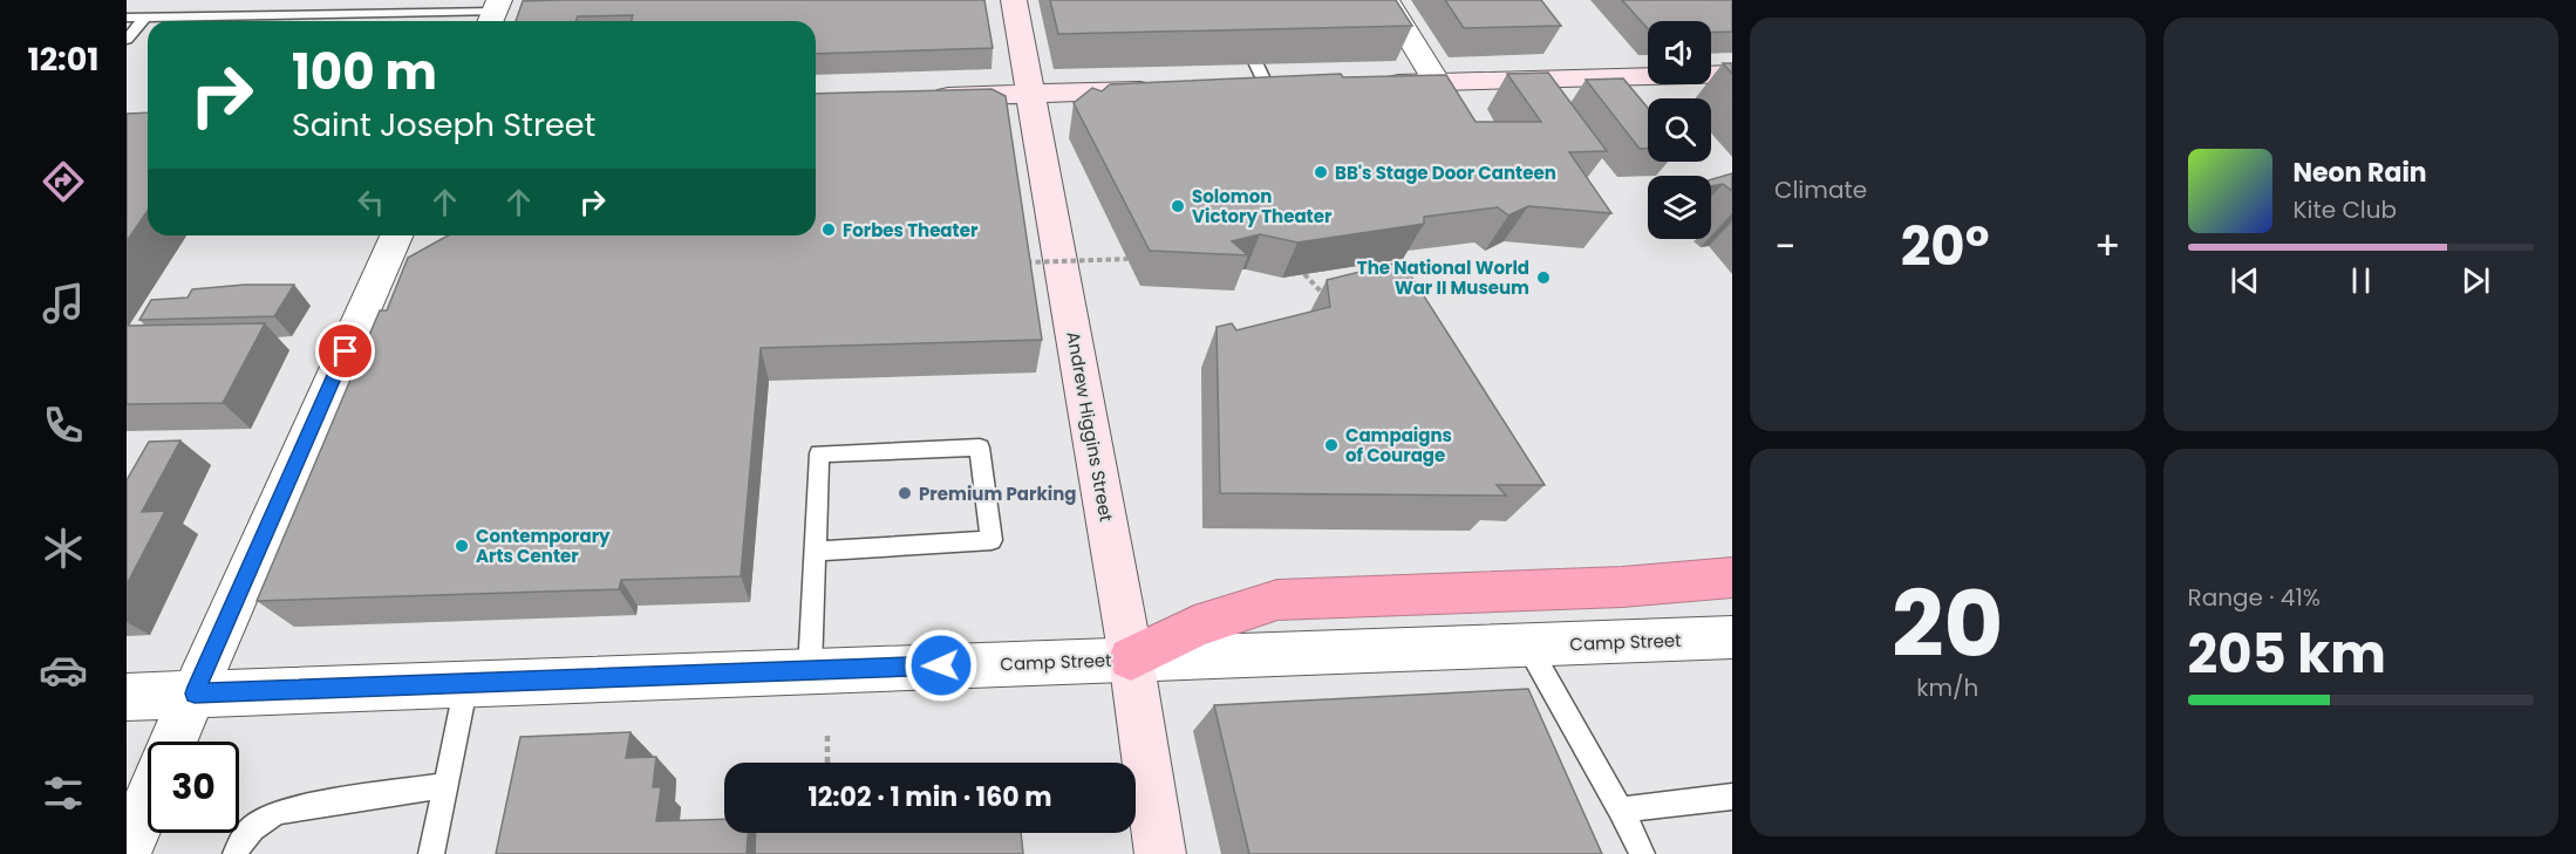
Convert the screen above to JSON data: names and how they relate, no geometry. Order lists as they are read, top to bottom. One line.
{"streets":{"street":["Andrew Higgins Street","Camp Street"]},"crossings":[["Andrew Higgins Street","Camp Street"]],"places":["BB's Stage Door Canteen","Solomon Victory Theater","Forbes Theater","The National World War II Museum","Campaigns of Courage","Premium Parking","Contemporary Arts Center"],"page":{"tabs":"12:01","tile":["Climate",["20","km/h"],["Range · 41%","205 km"]],"turn":["100 m","Saint Joseph Street"],"song":["Neon Rain","Kite Club"],"heat":["−","20°","+"],"limit":"30","trip":"12:02 · 1 min · 160 m"}}
